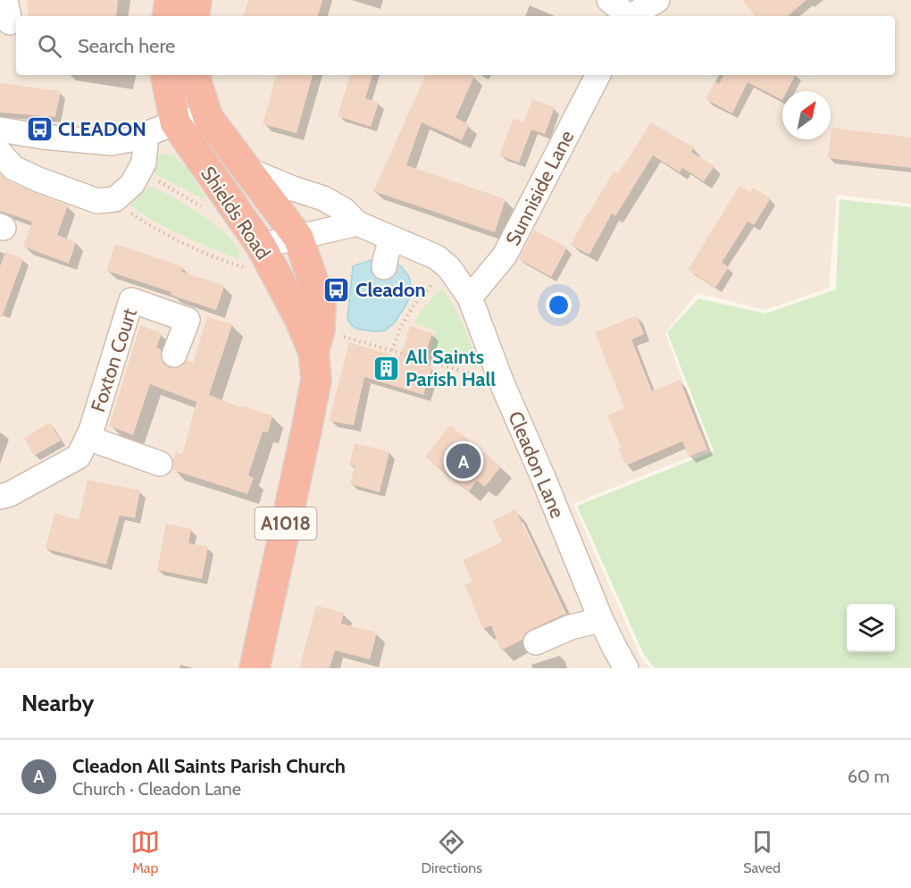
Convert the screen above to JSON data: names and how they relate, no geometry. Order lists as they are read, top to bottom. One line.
{"streets":{"highway":["Shields Road","A1018"],"street":["Sunniside Lane","Foxton Court","Cleadon Lane"]},"crossings":[["Sunniside Lane","Cleadon Lane"],["Shields Road","Cleadon Lane"],["Shields Road","A1018"]],"places":{"bus stop":["CLEADON","Cleadon"],"building":["All Saints Parish Hall"]},"north":"top right","page":{"search":"Search here","pins":"A","heading":"Nearby","list":[{"mark":"A","name":"Cleadon All Saints Parish Church","note":"Church · Cleadon Lane","value":"60 m"}],"nav":["Map","Directions","Saved"]}}
